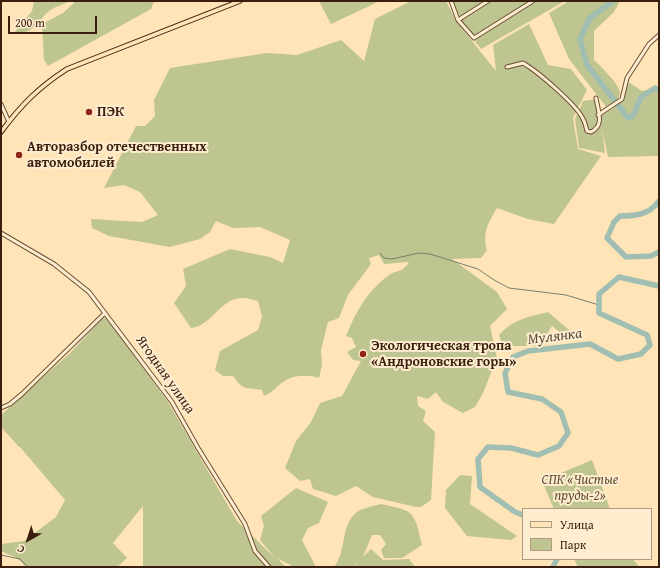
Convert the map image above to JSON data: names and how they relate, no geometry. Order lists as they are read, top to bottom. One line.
{"streets":{"street":["Ягодная улица"]},"water":["Мулянка"],"parks":["СПК «Чистые пруды-2»"],"places":["ПЭК","Авторазбор отечественных автомобилей","Экологическая тропа «Андроновские горы»"],"legend":["Улица","Парк"],"scale_bar":"200 m","north":"bottom left"}
